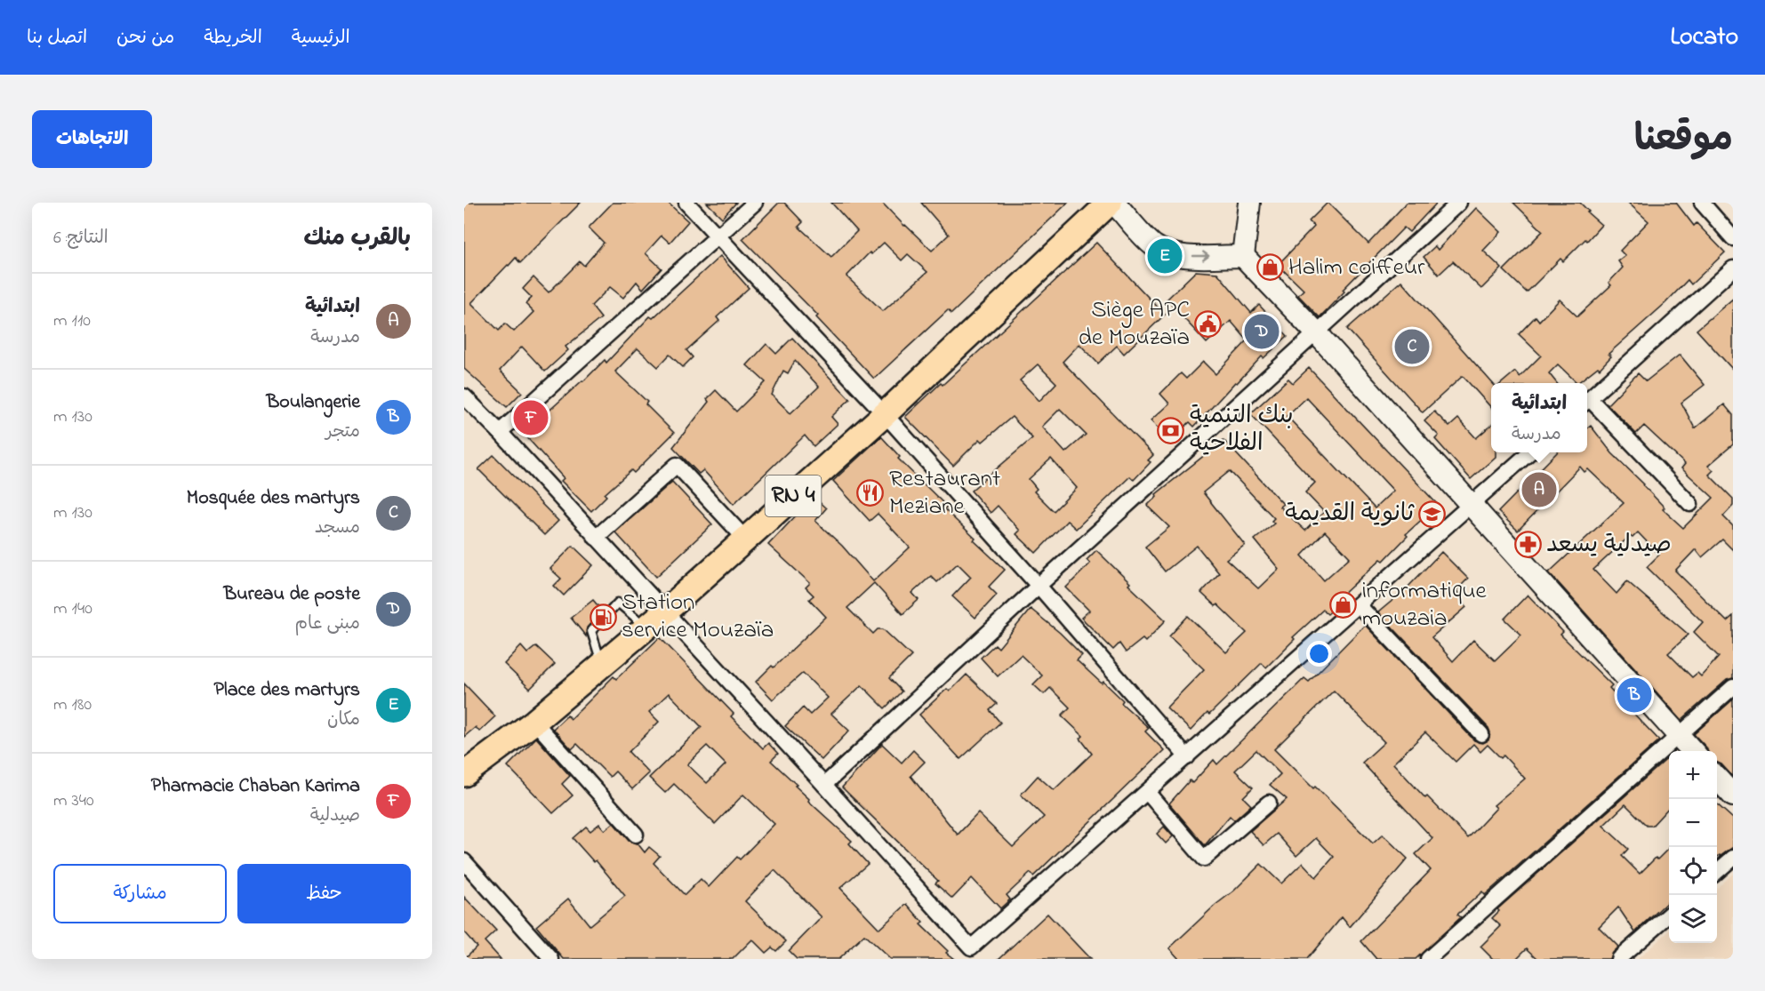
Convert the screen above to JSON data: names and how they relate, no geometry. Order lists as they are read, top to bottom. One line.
{"streets":{"main road":["RN 4"]},"places":{"shop":["Halim coiffeur","informatique mouzaia"],"public building":["Siège APC de Mouzaïa"],"bank":["بنك التنمية الفلاحية"],"restaurant":["Restaurant Meziane"],"school or university":["ثانوية القديمة"],"pharmacy":["صيدلية يسعد"],"fuel station":["Station service Mouzaïa"]},"page":{"header":"Locato","nav":["الرئيسية","الخريطة","من نحن","اتصل بنا"],"title":"موقعنا","buttons":["الاتجاهات",["حفظ","مشاركة"]],"heading":["بالقرب منك","النتائج: 6"],"pins":["E","D","C","F","A","B"],"list":[{"mark":"A","name":"ابتدائية","note":"مدرسة","value":"110 m"},{"mark":"B","name":"Boulangerie","note":"متجر","value":"130 m"},{"mark":"C","name":"Mosquée des martyrs","note":"مسجد","value":"130 m"},{"mark":"D","name":"Bureau de poste","note":"مبنى عام","value":"140 m"},{"mark":"E","name":"Place des martyrs","note":"مكان","value":"180 m"},{"mark":"F","name":"Pharmacie Chaban Karima","note":"صيدلية","value":"340 m"}],"popup":["ابتدائية","مدرسة"],"map_buttons":["+","−"]}}
